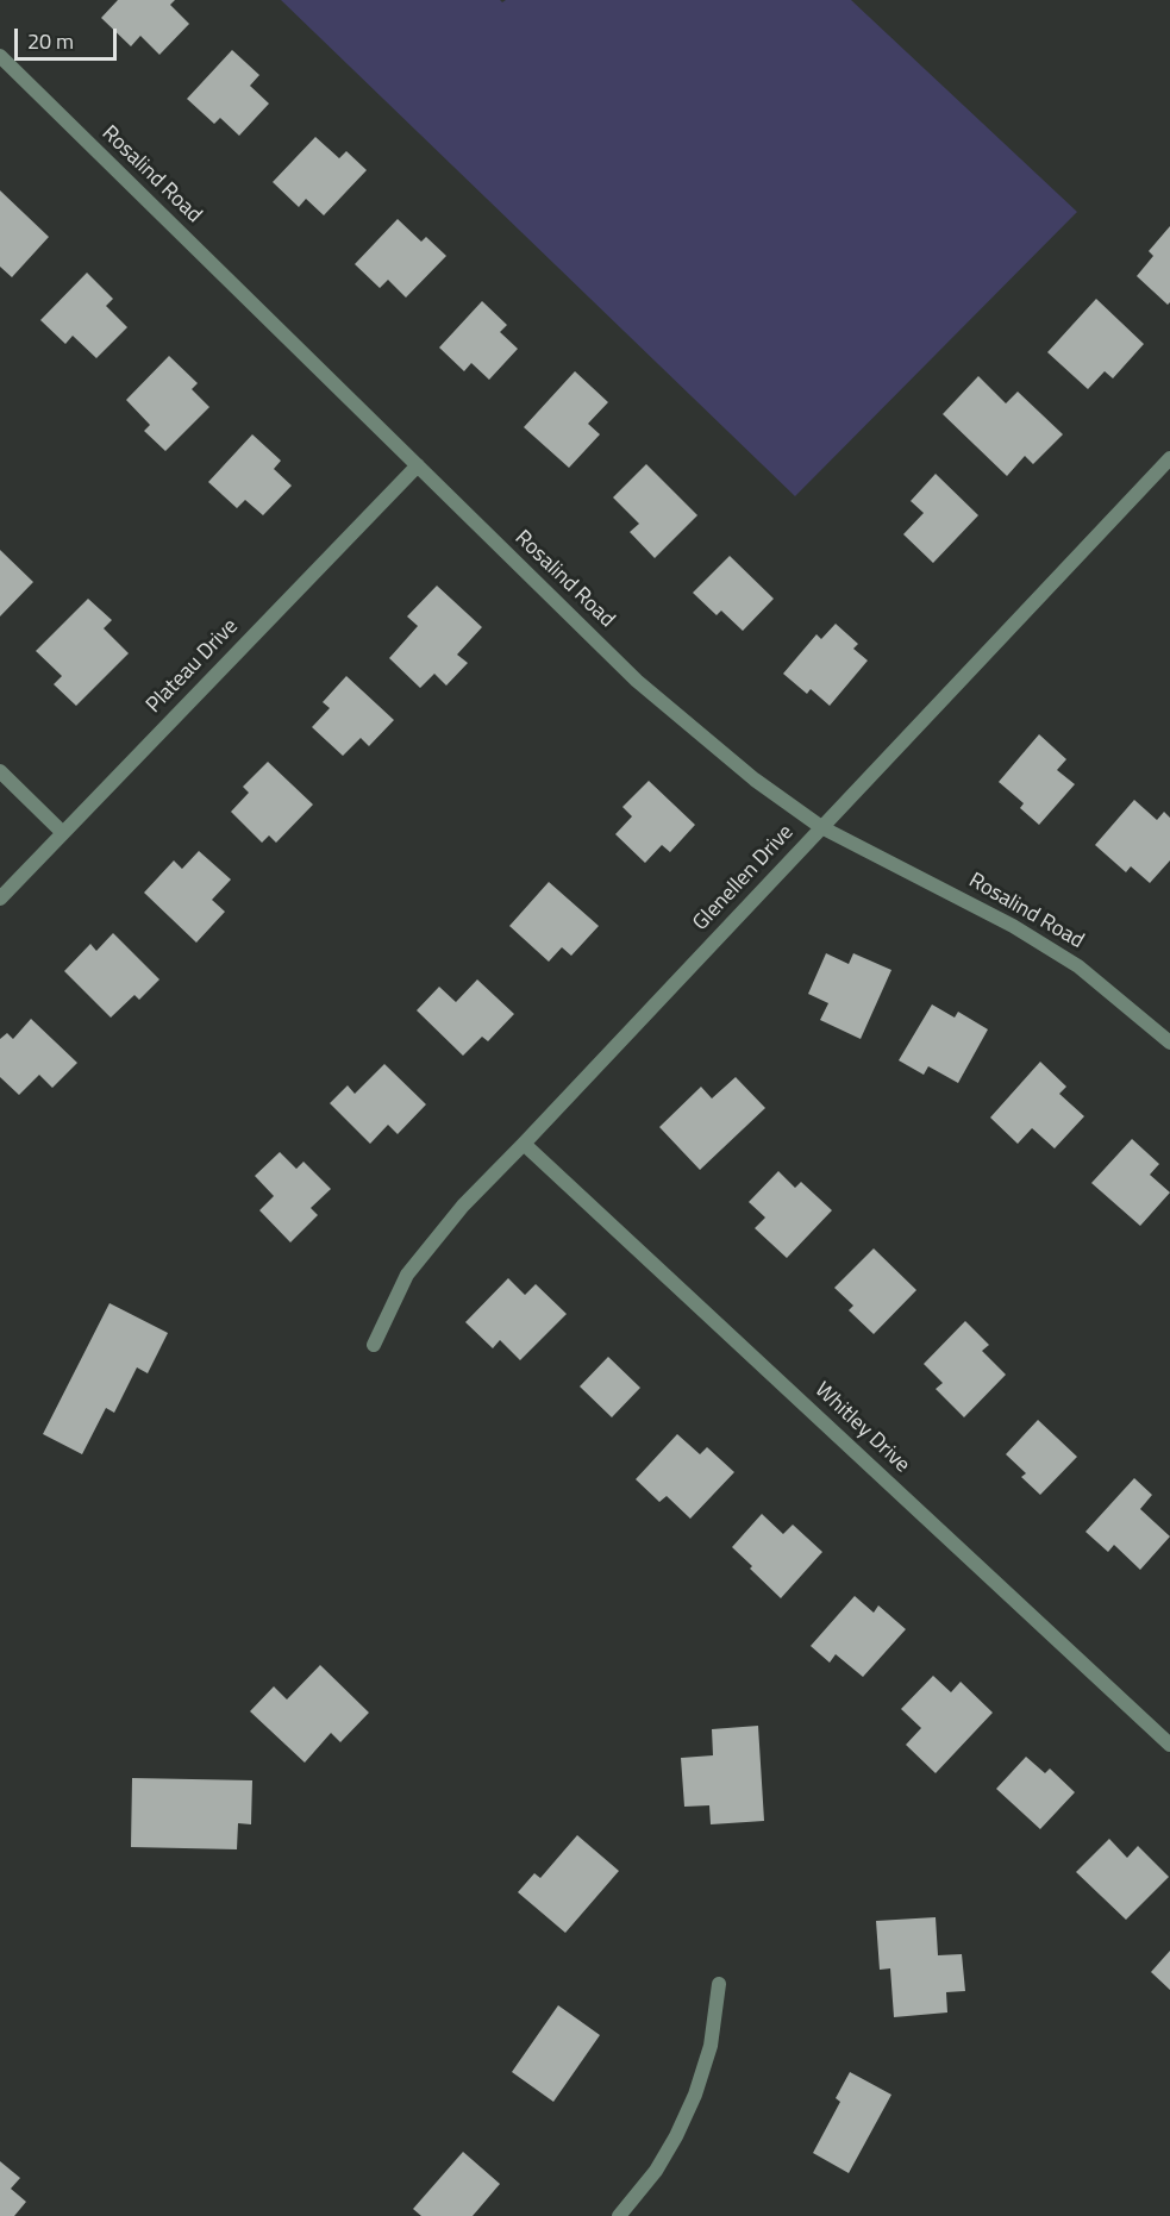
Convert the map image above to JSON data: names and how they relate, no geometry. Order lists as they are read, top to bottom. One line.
{"streets":{"street":["Rosalind Road","Plateau Drive","Glenellen Drive","Whitley Drive"]},"crossings":[["Rosalind Road","Plateau Drive"],["Rosalind Road","Glenellen Drive"],["Glenellen Drive","Whitley Drive"]],"scale_bar":"20 m"}
